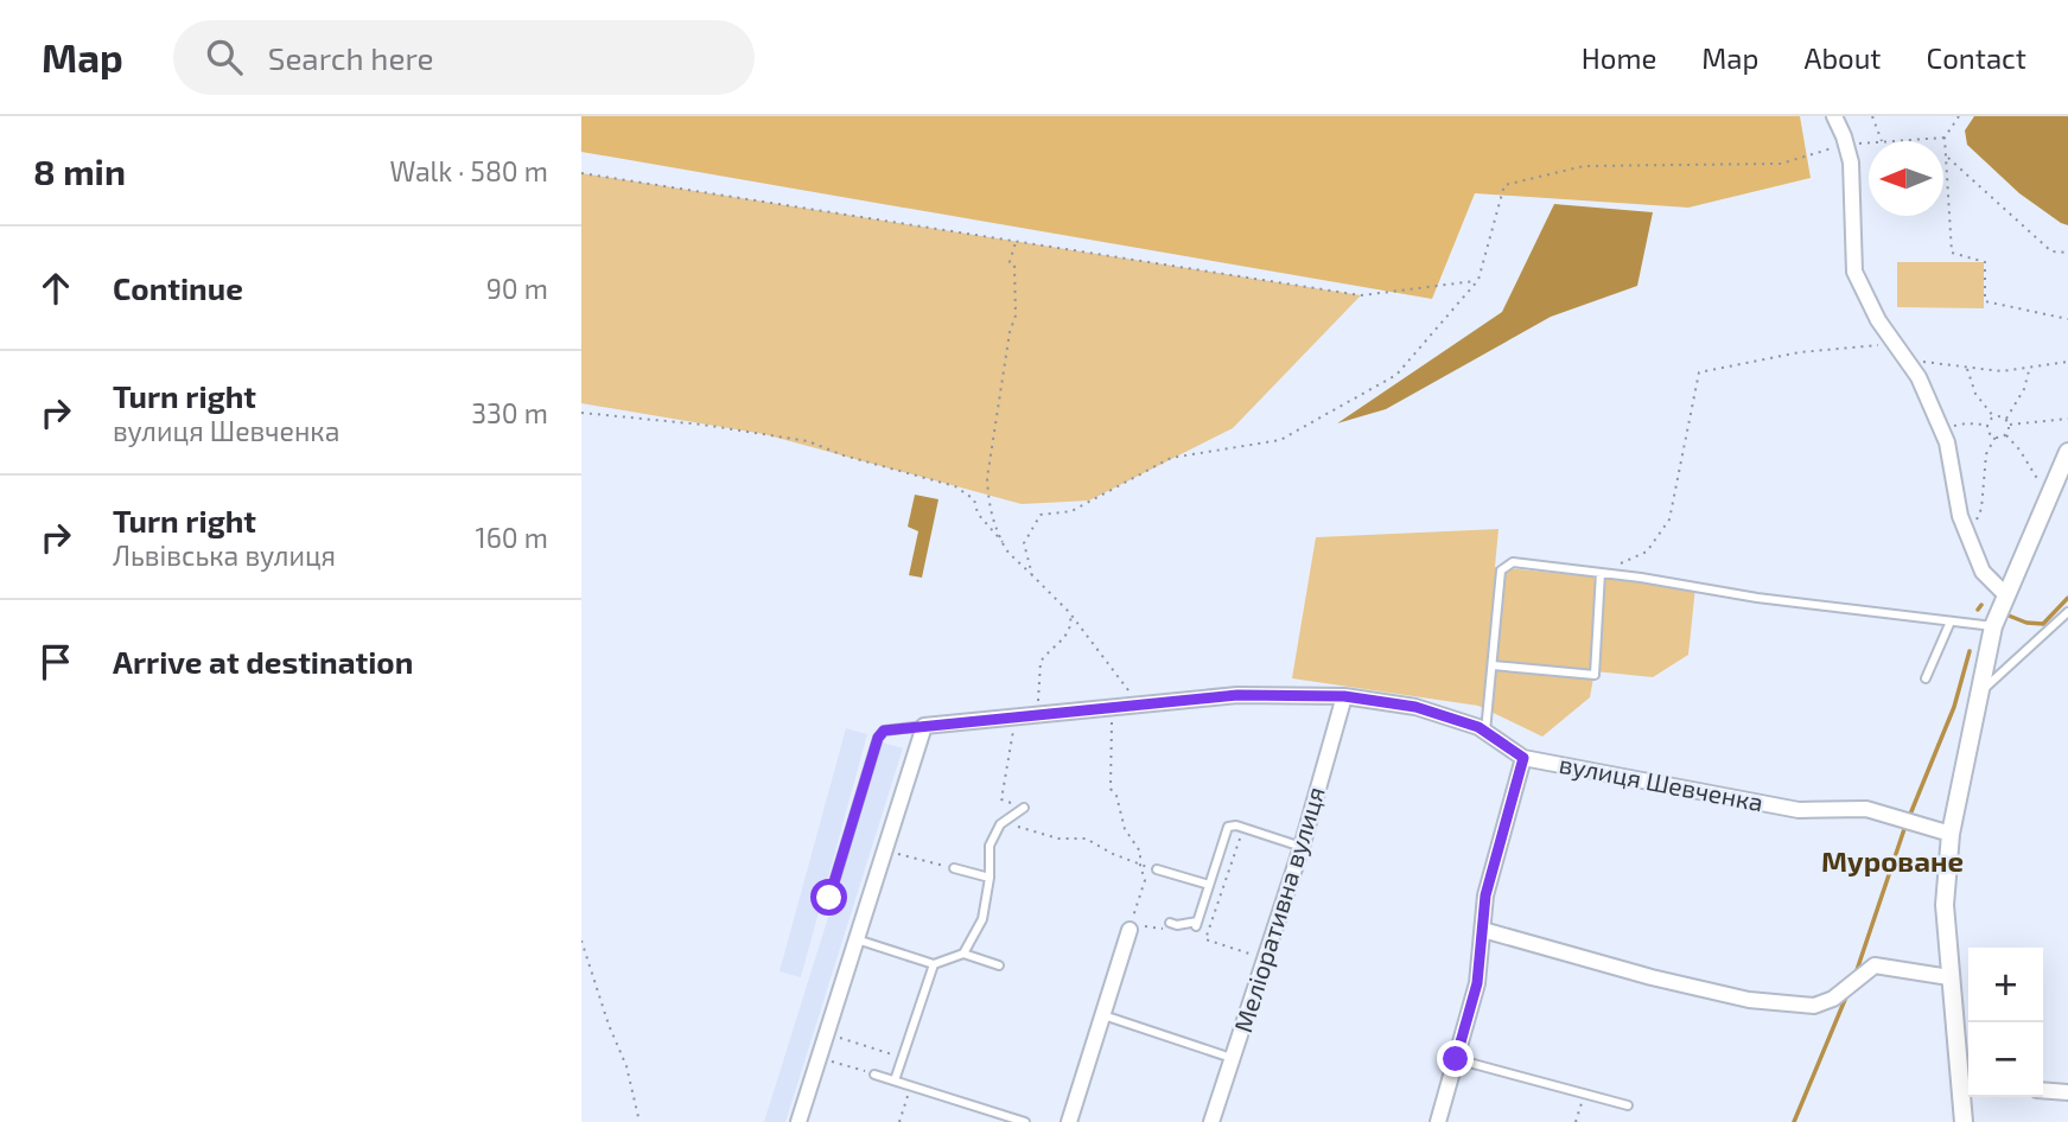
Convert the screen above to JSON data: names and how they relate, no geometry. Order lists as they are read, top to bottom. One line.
{"streets":{"street":["вулиця Шевченка","Меліоративна вулиця"]},"crossings":[["вулиця Шевченка","Меліоративна вулиця"]],"districts":["Муроване"],"north":"left","page":{"header":"Map","search":"Search here","nav":["Home","Map","About","Contact"],"heading":["8 min","Walk · 580 m"],"list":[["Continue","90 m"],["Turn right","вулиця Шевченка","330 m"],["Turn right","Львівська вулиця","160 m"],"Arrive at destination"],"map_buttons":["+","−"]}}
